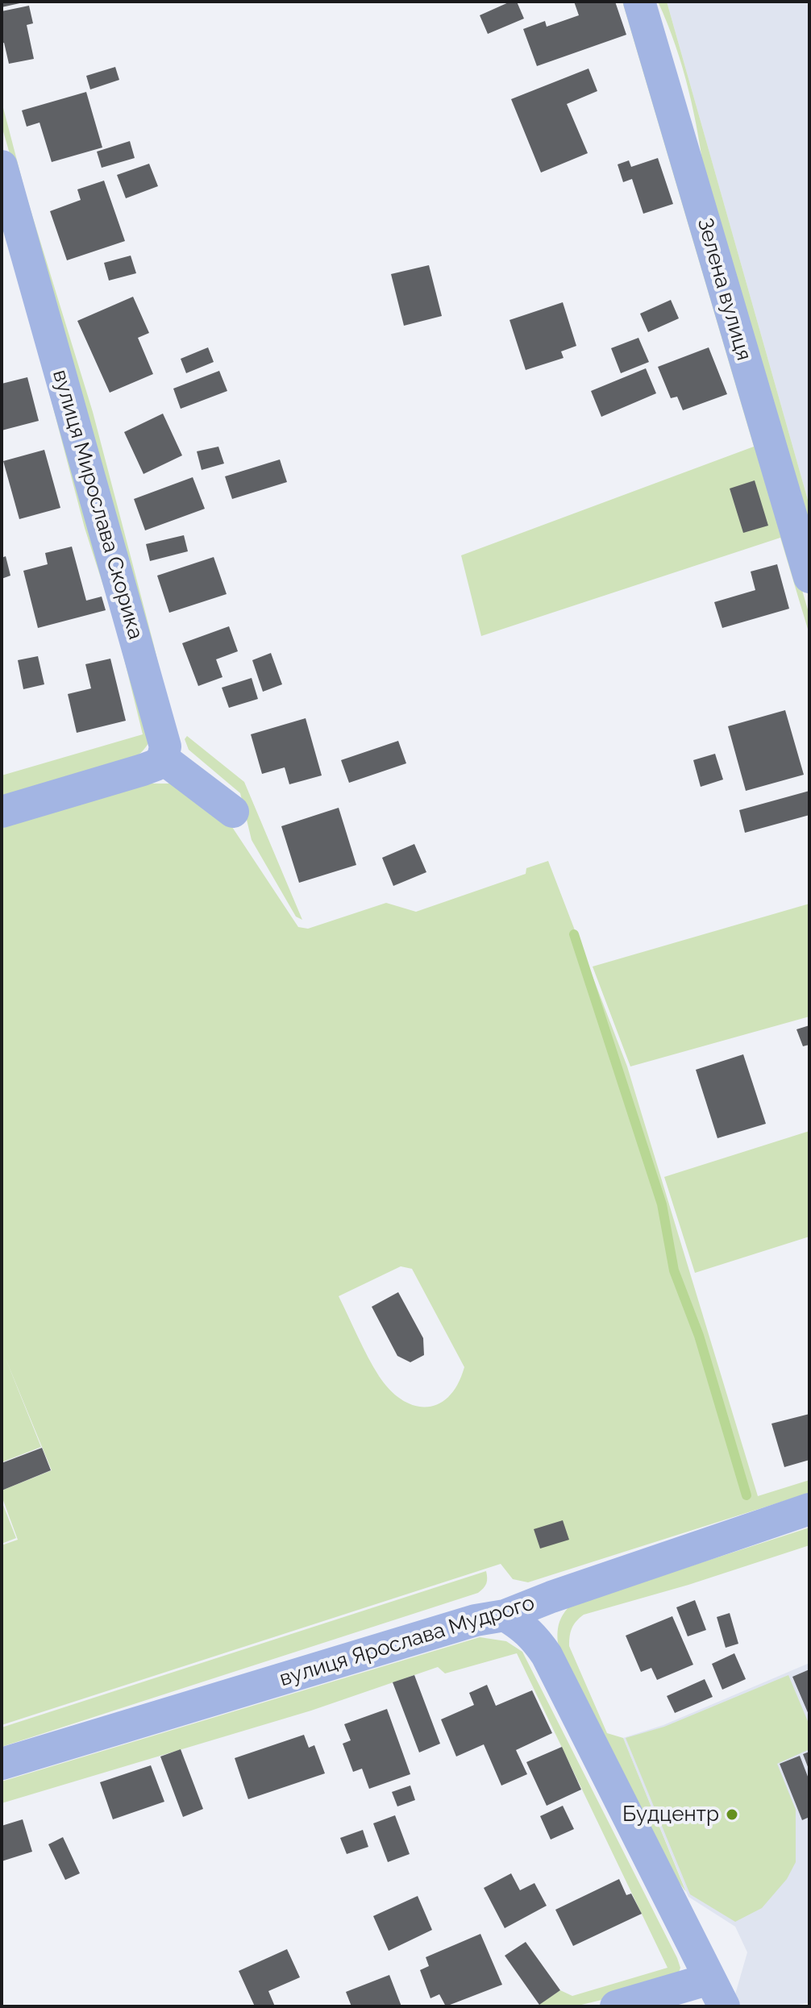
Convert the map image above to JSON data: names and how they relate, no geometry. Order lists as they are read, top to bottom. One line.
{"streets":{"street":["Зелена вулиця","вулиця Мирослава Скорика","вулиця Ярослава Мудрого"]},"places":["Будцентр"]}
